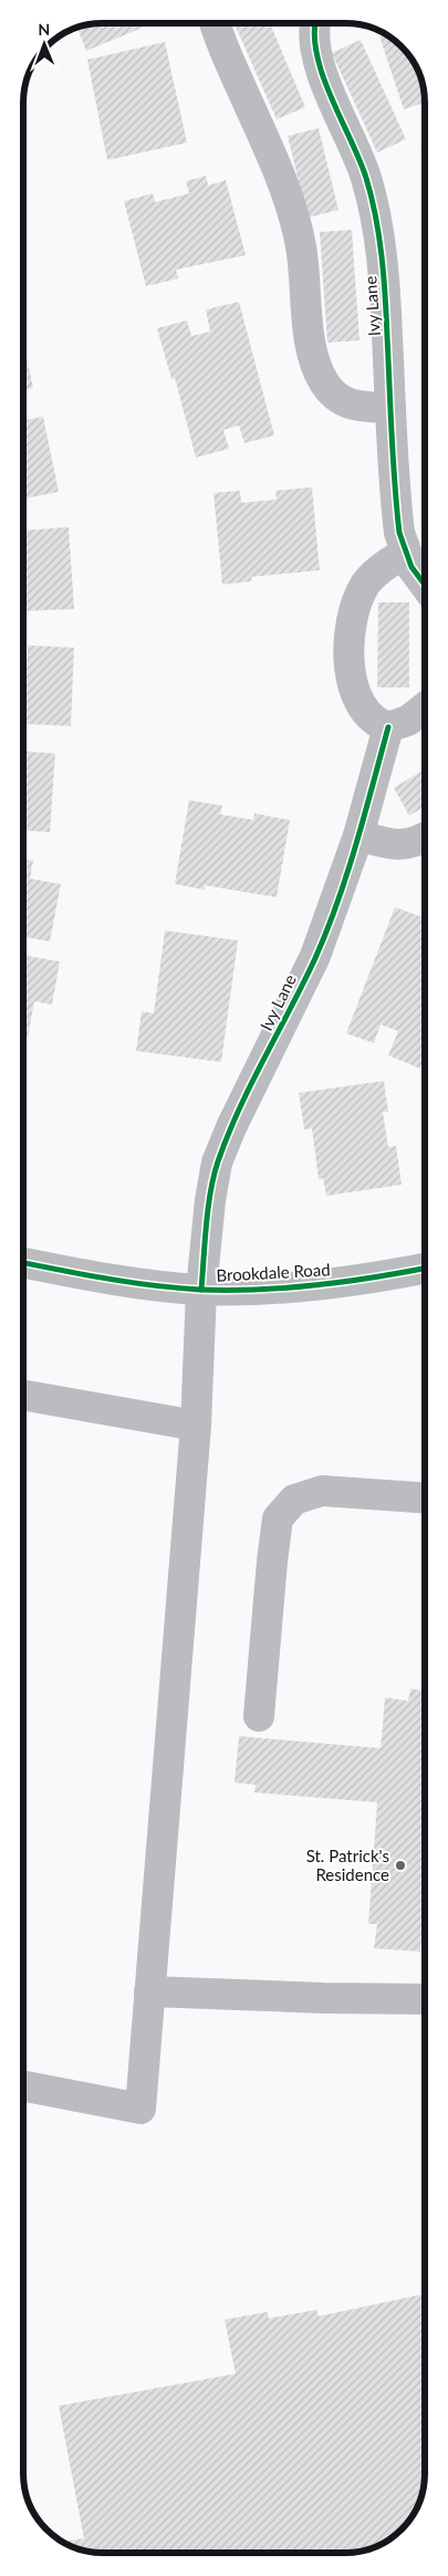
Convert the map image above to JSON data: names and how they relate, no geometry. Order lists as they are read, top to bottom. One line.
{"streets":{"street":["Ivy Lane","Brookdale Road"]},"crossings":[["Ivy Lane","Brookdale Road"]],"places":["St. Patrick's Residence"],"north":"top"}
